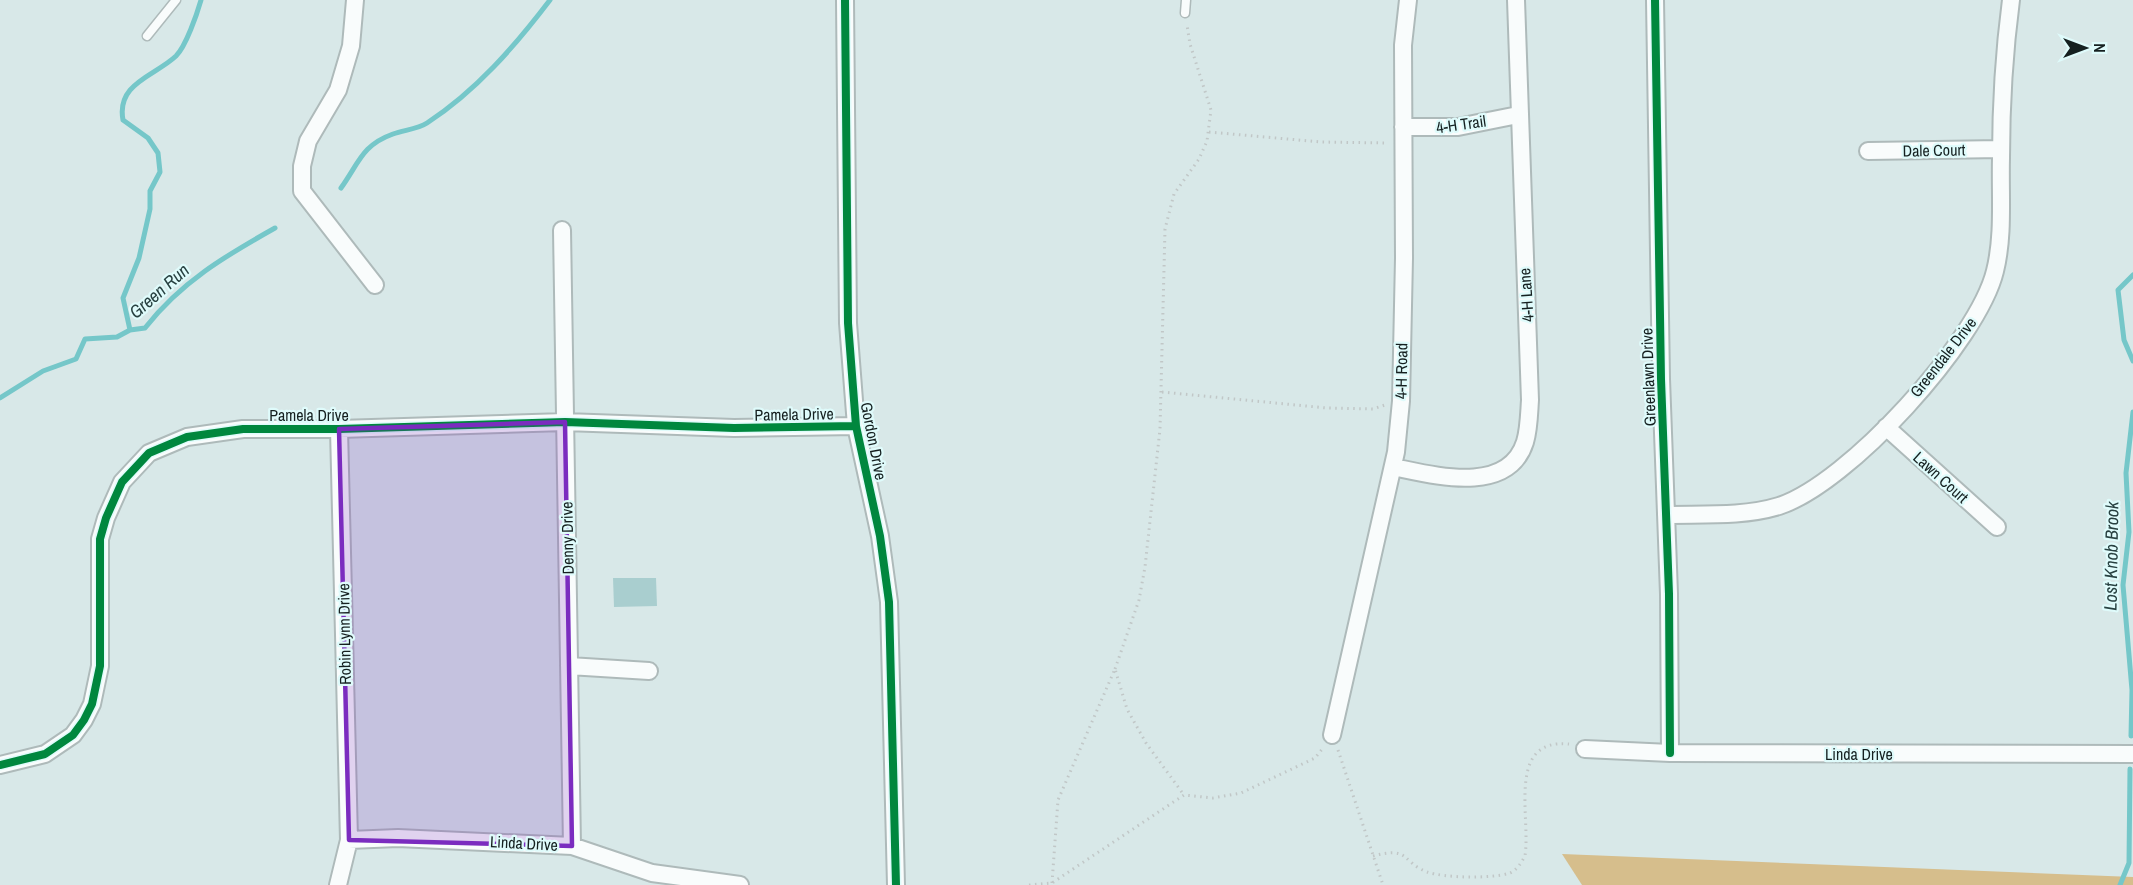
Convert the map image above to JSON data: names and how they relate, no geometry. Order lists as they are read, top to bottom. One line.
{"streets":{"street":["4-H Trail","Dale Court","4-H Lane","Greendale Drive","4-H Road","Greenlawn Drive","Pamela Drive","Gordon Drive","Lawn Court","Denny Drive","Robin Lynn Drive","Linda Drive"]},"crossings":[["4-H Trail","4-H Lane"],["4-H Trail","4-H Road"],["Dale Court","Greendale Drive"],["4-H Lane","4-H Road"],["Greendale Drive","Greenlawn Drive"],["Greendale Drive","Lawn Court"],["Greenlawn Drive","Linda Drive"],["Pamela Drive","Gordon Drive"],["Pamela Drive","Denny Drive"],["Pamela Drive","Robin Lynn Drive"],["Denny Drive","Linda Drive"],["Robin Lynn Drive","Linda Drive"]],"water":["Green Run","Lost Knob Brook"],"north":"right"}
